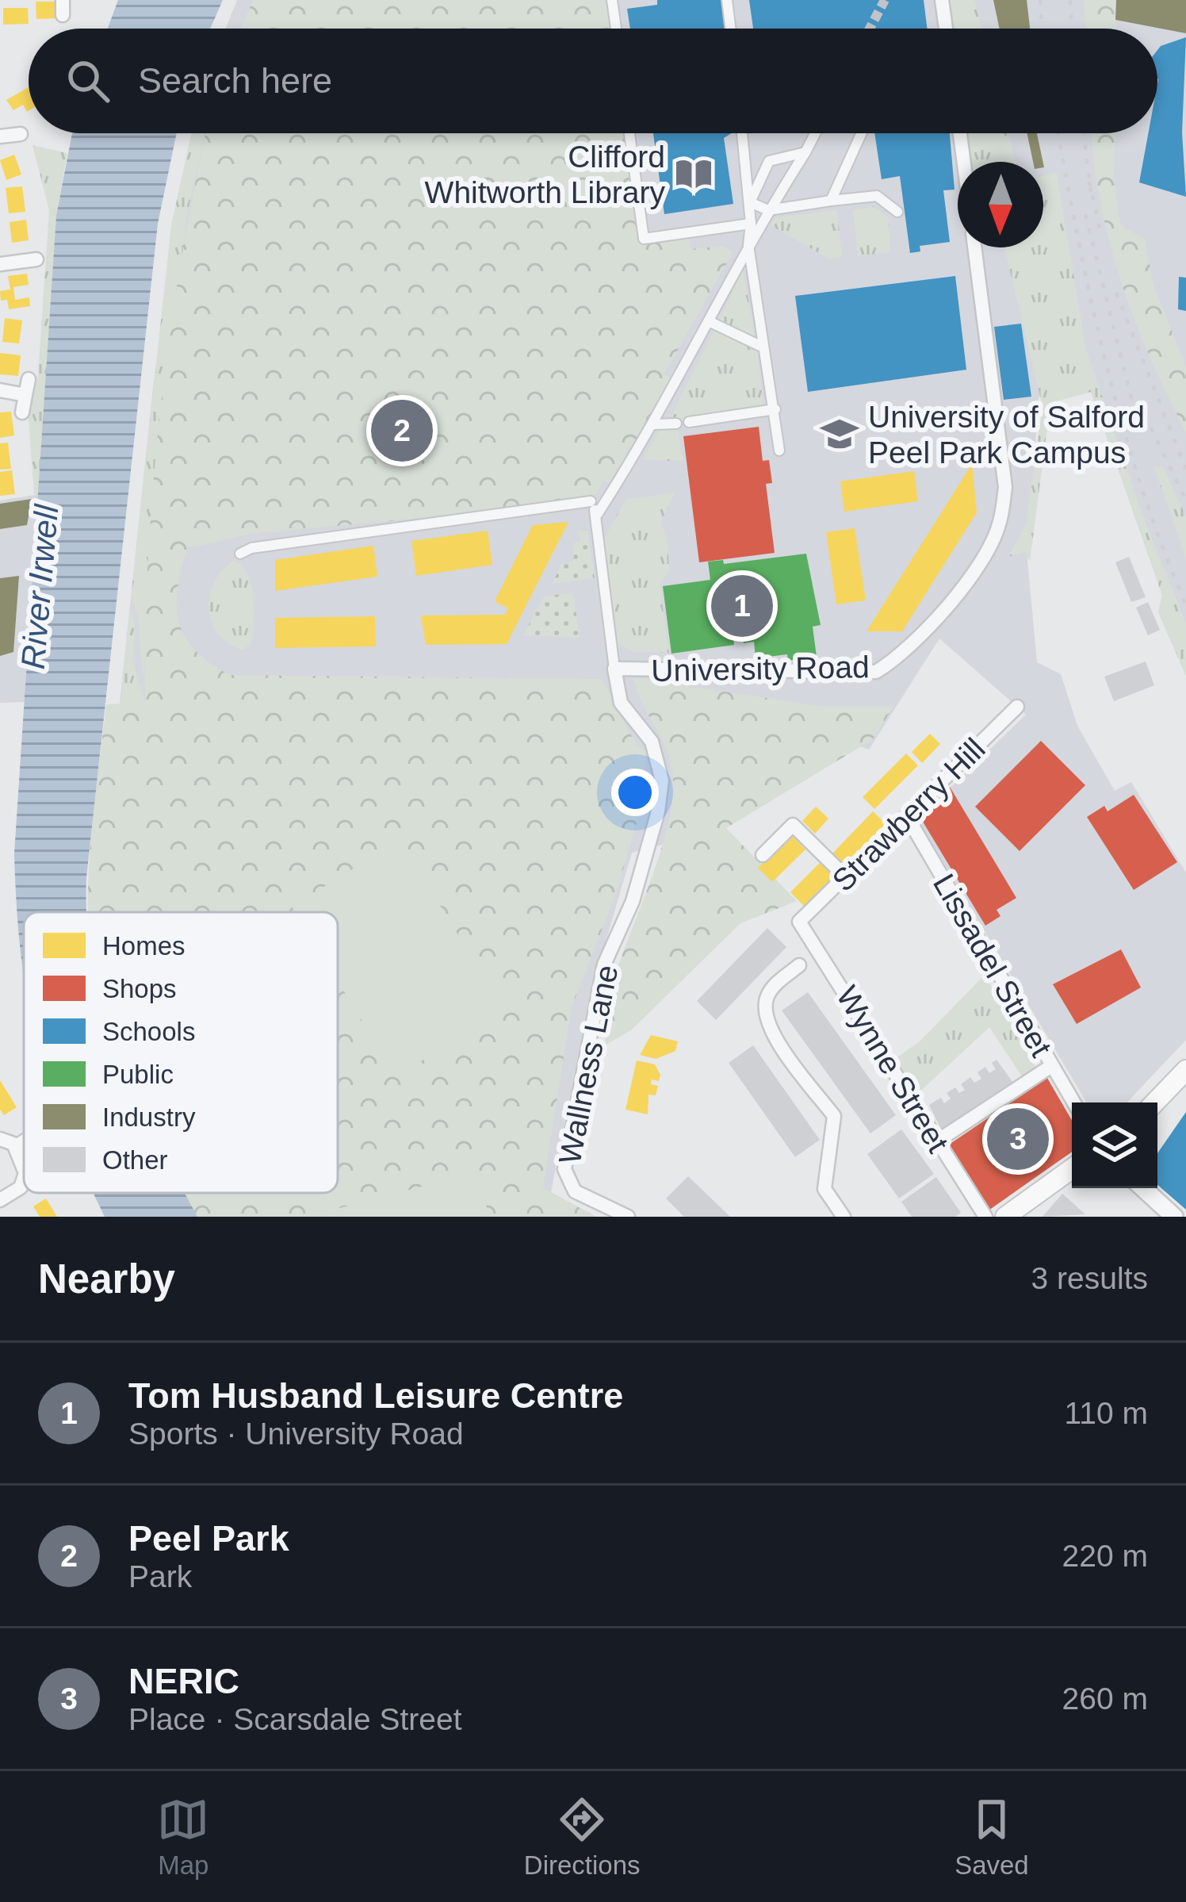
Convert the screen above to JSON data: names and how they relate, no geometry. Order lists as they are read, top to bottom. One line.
{"streets":{"street":["University Road","Strawberry Hill","Lissadel Street","Wallness Lane","Wynne Street"]},"crossings":[["University Road","Wallness Lane"],["Strawberry Hill","Lissadel Street"],["Strawberry Hill","Wynne Street"]],"water":["River Irwell"],"places":{"library":["Clifford Whitworth Library"],"school or university":["University of Salford Peel Park Campus"]},"legend":["Homes","Shops","Schools","Public","Industry","Other"],"north":"bottom","page":{"search":"Search here","pins":["2","1","3"],"heading":["Nearby","3 results"],"list":[{"mark":"1","name":"Tom Husband Leisure Centre","note":"Sports · University Road","value":"110 m"},{"mark":"2","name":"Peel Park","note":"Park","value":"220 m"},{"mark":"3","name":"NERIC","note":"Place · Scarsdale Street","value":"260 m"}],"nav":["Map","Directions","Saved"]}}
